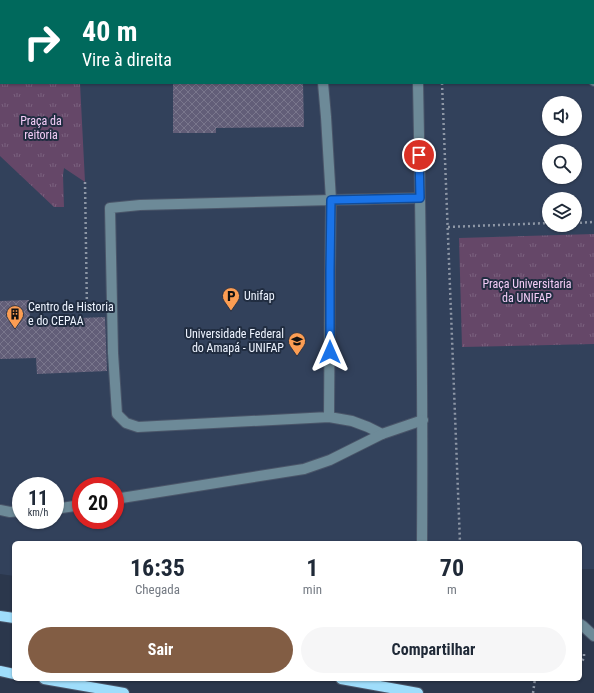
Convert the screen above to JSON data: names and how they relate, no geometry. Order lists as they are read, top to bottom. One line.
{"parks":["Praça da reitoria","Praça Universitaria da UNIFAP"],"places":{"parking":["Unifap"],"building":["Centro de Historia e do CEPAA"],"school or university":["Universidade Federal do Amapá - UNIFAP"]},"page":{"turn":["40 m","Vire à direita"],"speed":"11 km/h","limit":"20","eta":["16:35","Chegada","1","min","70","m"],"buttons":["Sair","Compartilhar"]}}
